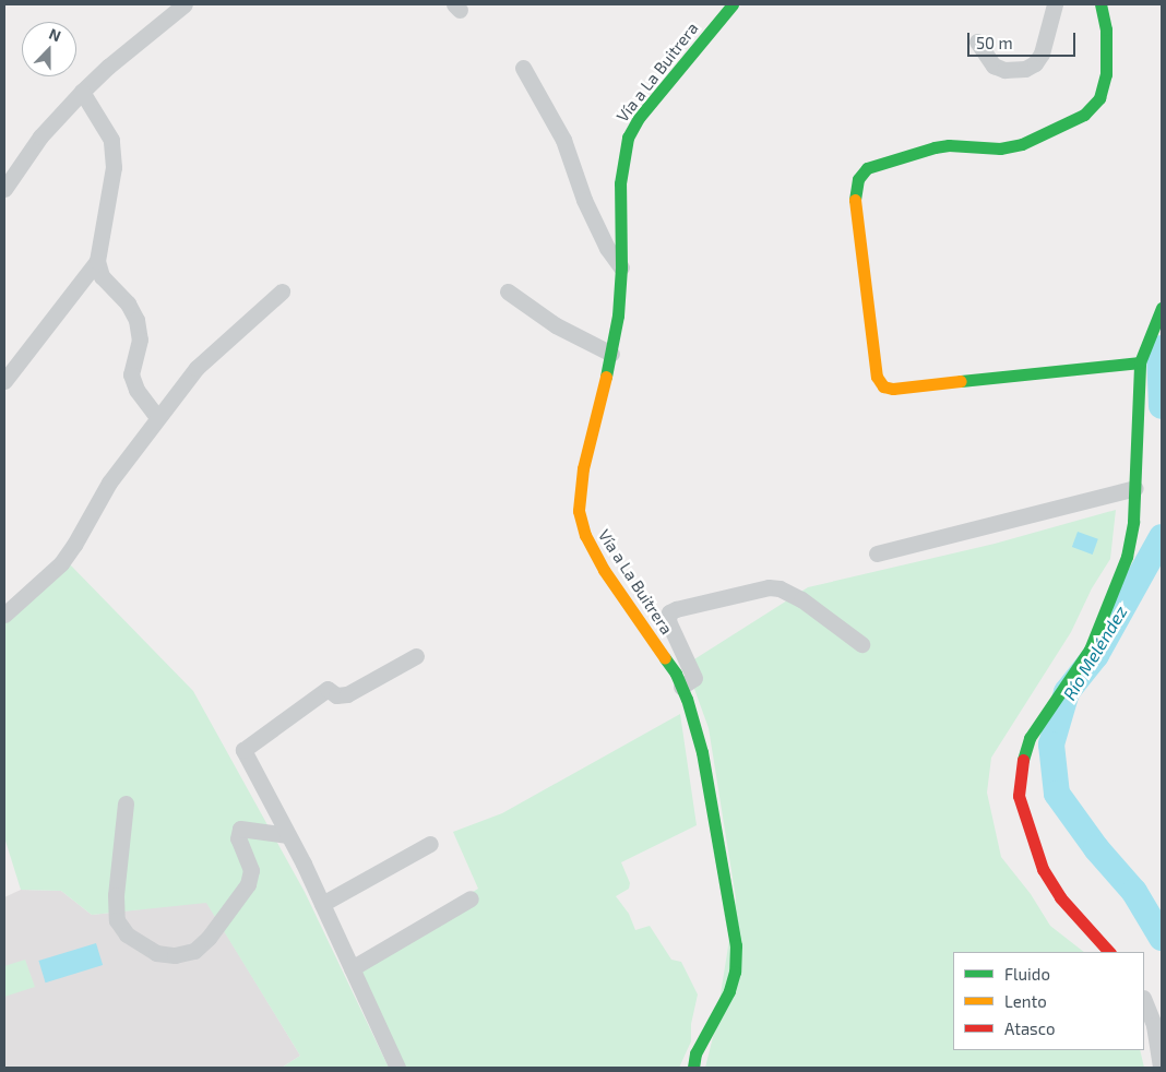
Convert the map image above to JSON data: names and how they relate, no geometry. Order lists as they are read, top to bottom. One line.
{"streets":{"street":["Vía a La Buitrera"]},"water":["Río Meléndez"],"legend":["Fluido","Lento","Atasco"],"scale_bar":"50 m","north":"top"}
